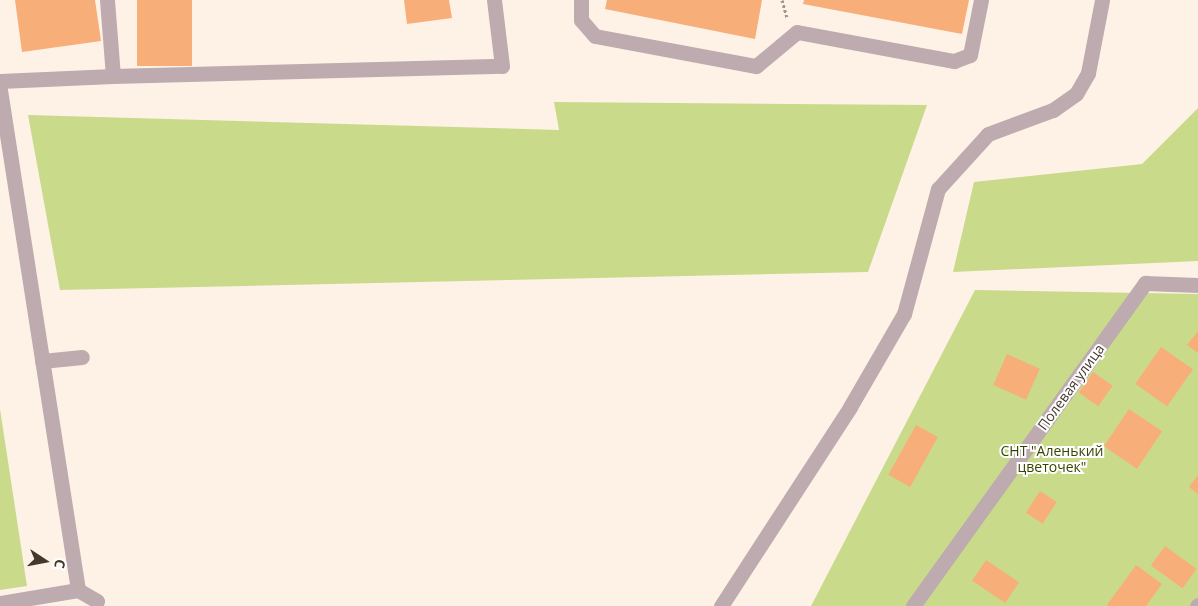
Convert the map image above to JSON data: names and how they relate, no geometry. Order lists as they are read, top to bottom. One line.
{"streets":{"street":["Полевая улица"]},"parks":["СНТ \"Аленький цветочек\""],"north":"right"}
